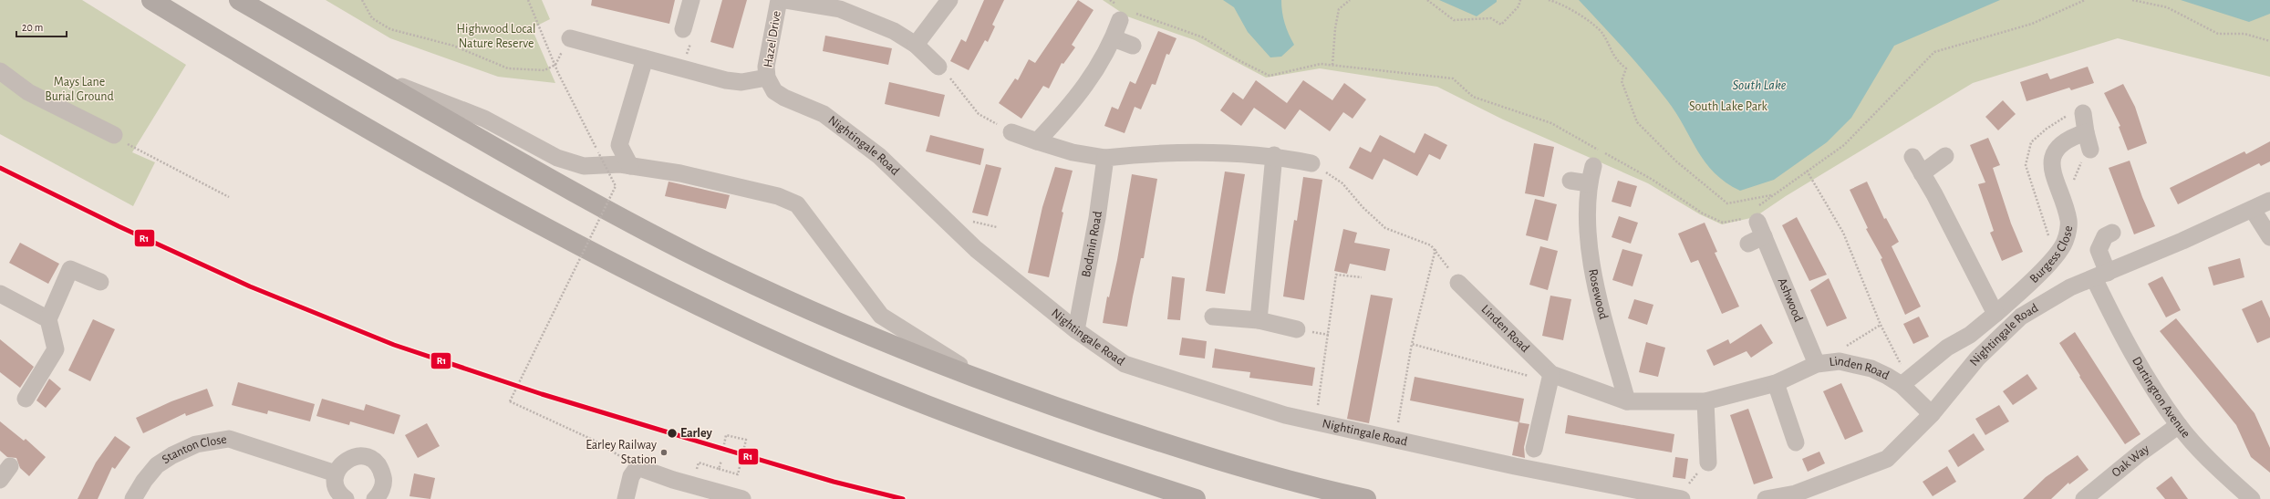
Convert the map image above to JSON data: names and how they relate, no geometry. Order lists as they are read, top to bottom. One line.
{"streets":{"street":["Hazel Drive","Nightingale Road","Bodmin Road","Burgess Close","Rosewood","Ashwood","Linden Road","Dartington Avenue","Stanton Close","Oak Way"]},"crossings":[["Hazel Drive","Nightingale Road"],["Nightingale Road","Bodmin Road"],["Nightingale Road","Linden Road"],["Nightingale Road","Dartington Avenue"],["Burgess Close","Linden Road"],["Rosewood","Linden Road"],["Ashwood","Linden Road"],["Dartington Avenue","Oak Way"]],"water":["South Lake"],"parks":["Highwood Local Nature Reserve","Mays Lane Burial Ground","South Lake Park"],"places":["Earley","Earley Railway Station"],"lines":["transit line R1"],"scale_bar":"20 m"}
